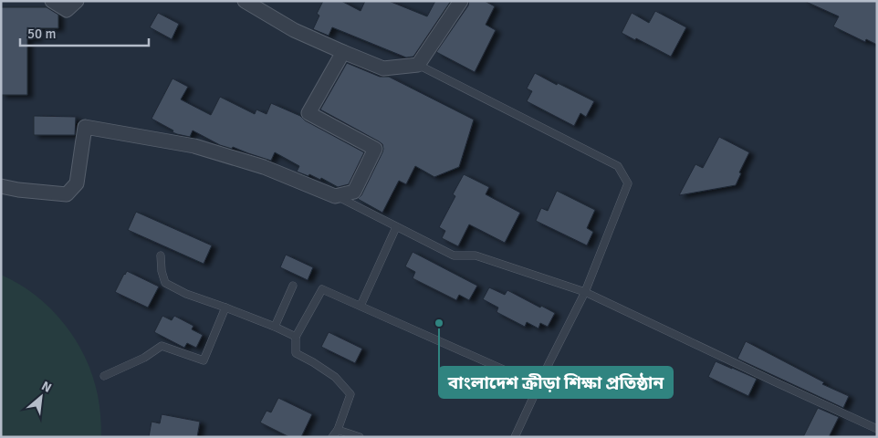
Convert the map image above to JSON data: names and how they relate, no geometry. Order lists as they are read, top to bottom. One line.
{"places":["বাংলাদেশ ক্রীড়া শিক্ষা প্রতিষ্ঠান"],"scale_bar":"50 m","north":"top right"}
